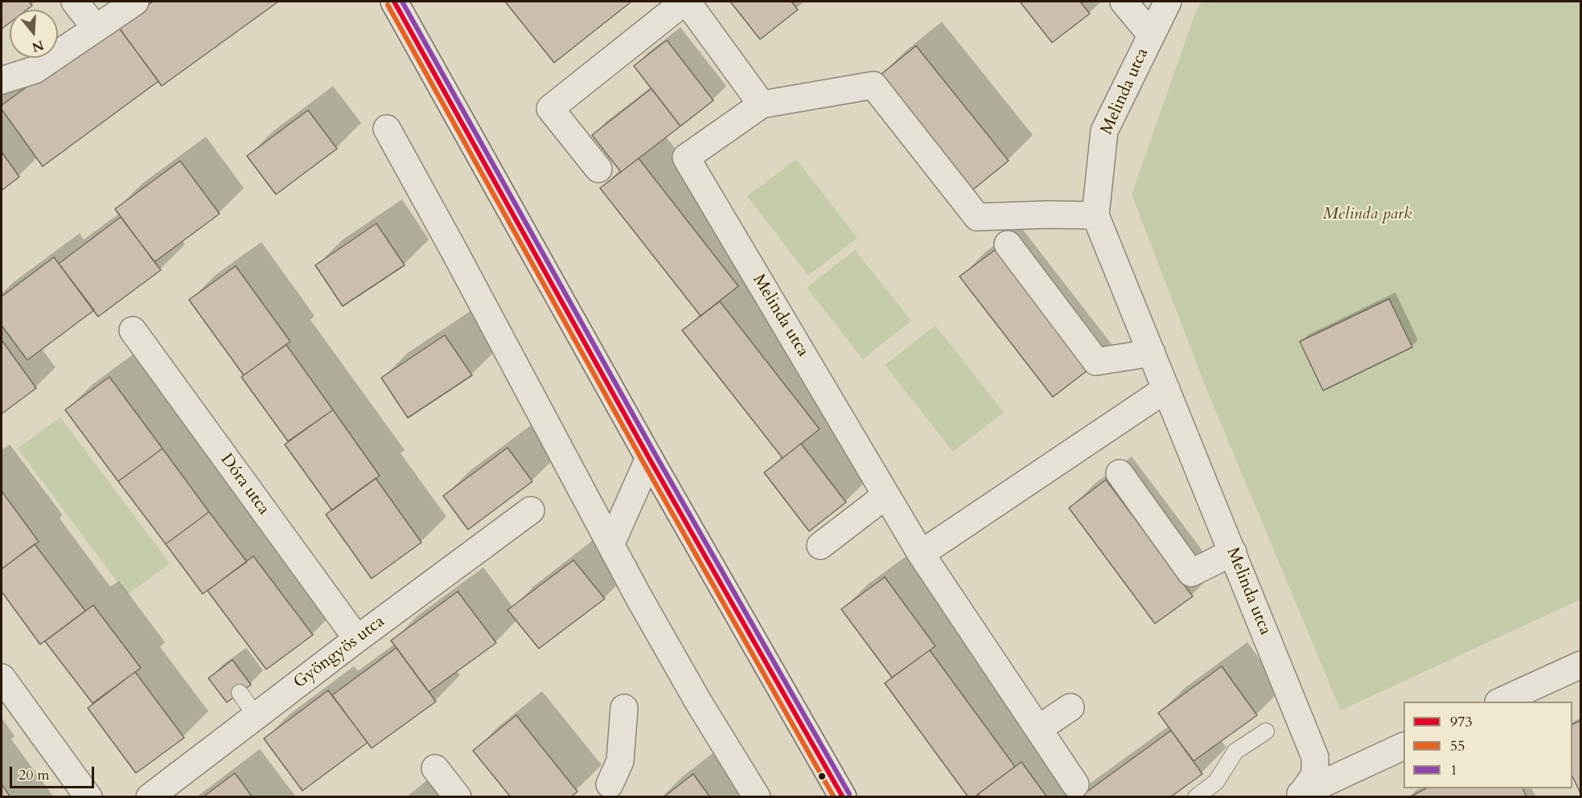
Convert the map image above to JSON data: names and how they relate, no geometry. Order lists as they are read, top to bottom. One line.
{"streets":{"street":["Melinda utca","Dóra utca","Gyöngyös utca"]},"crossings":[["Dóra utca","Gyöngyös utca"]],"parks":["Melinda park"],"lines":["transit line 973","transit line 1","transit line 55"],"legend":["973","55","1"],"scale_bar":"20 m","north":"bottom"}
